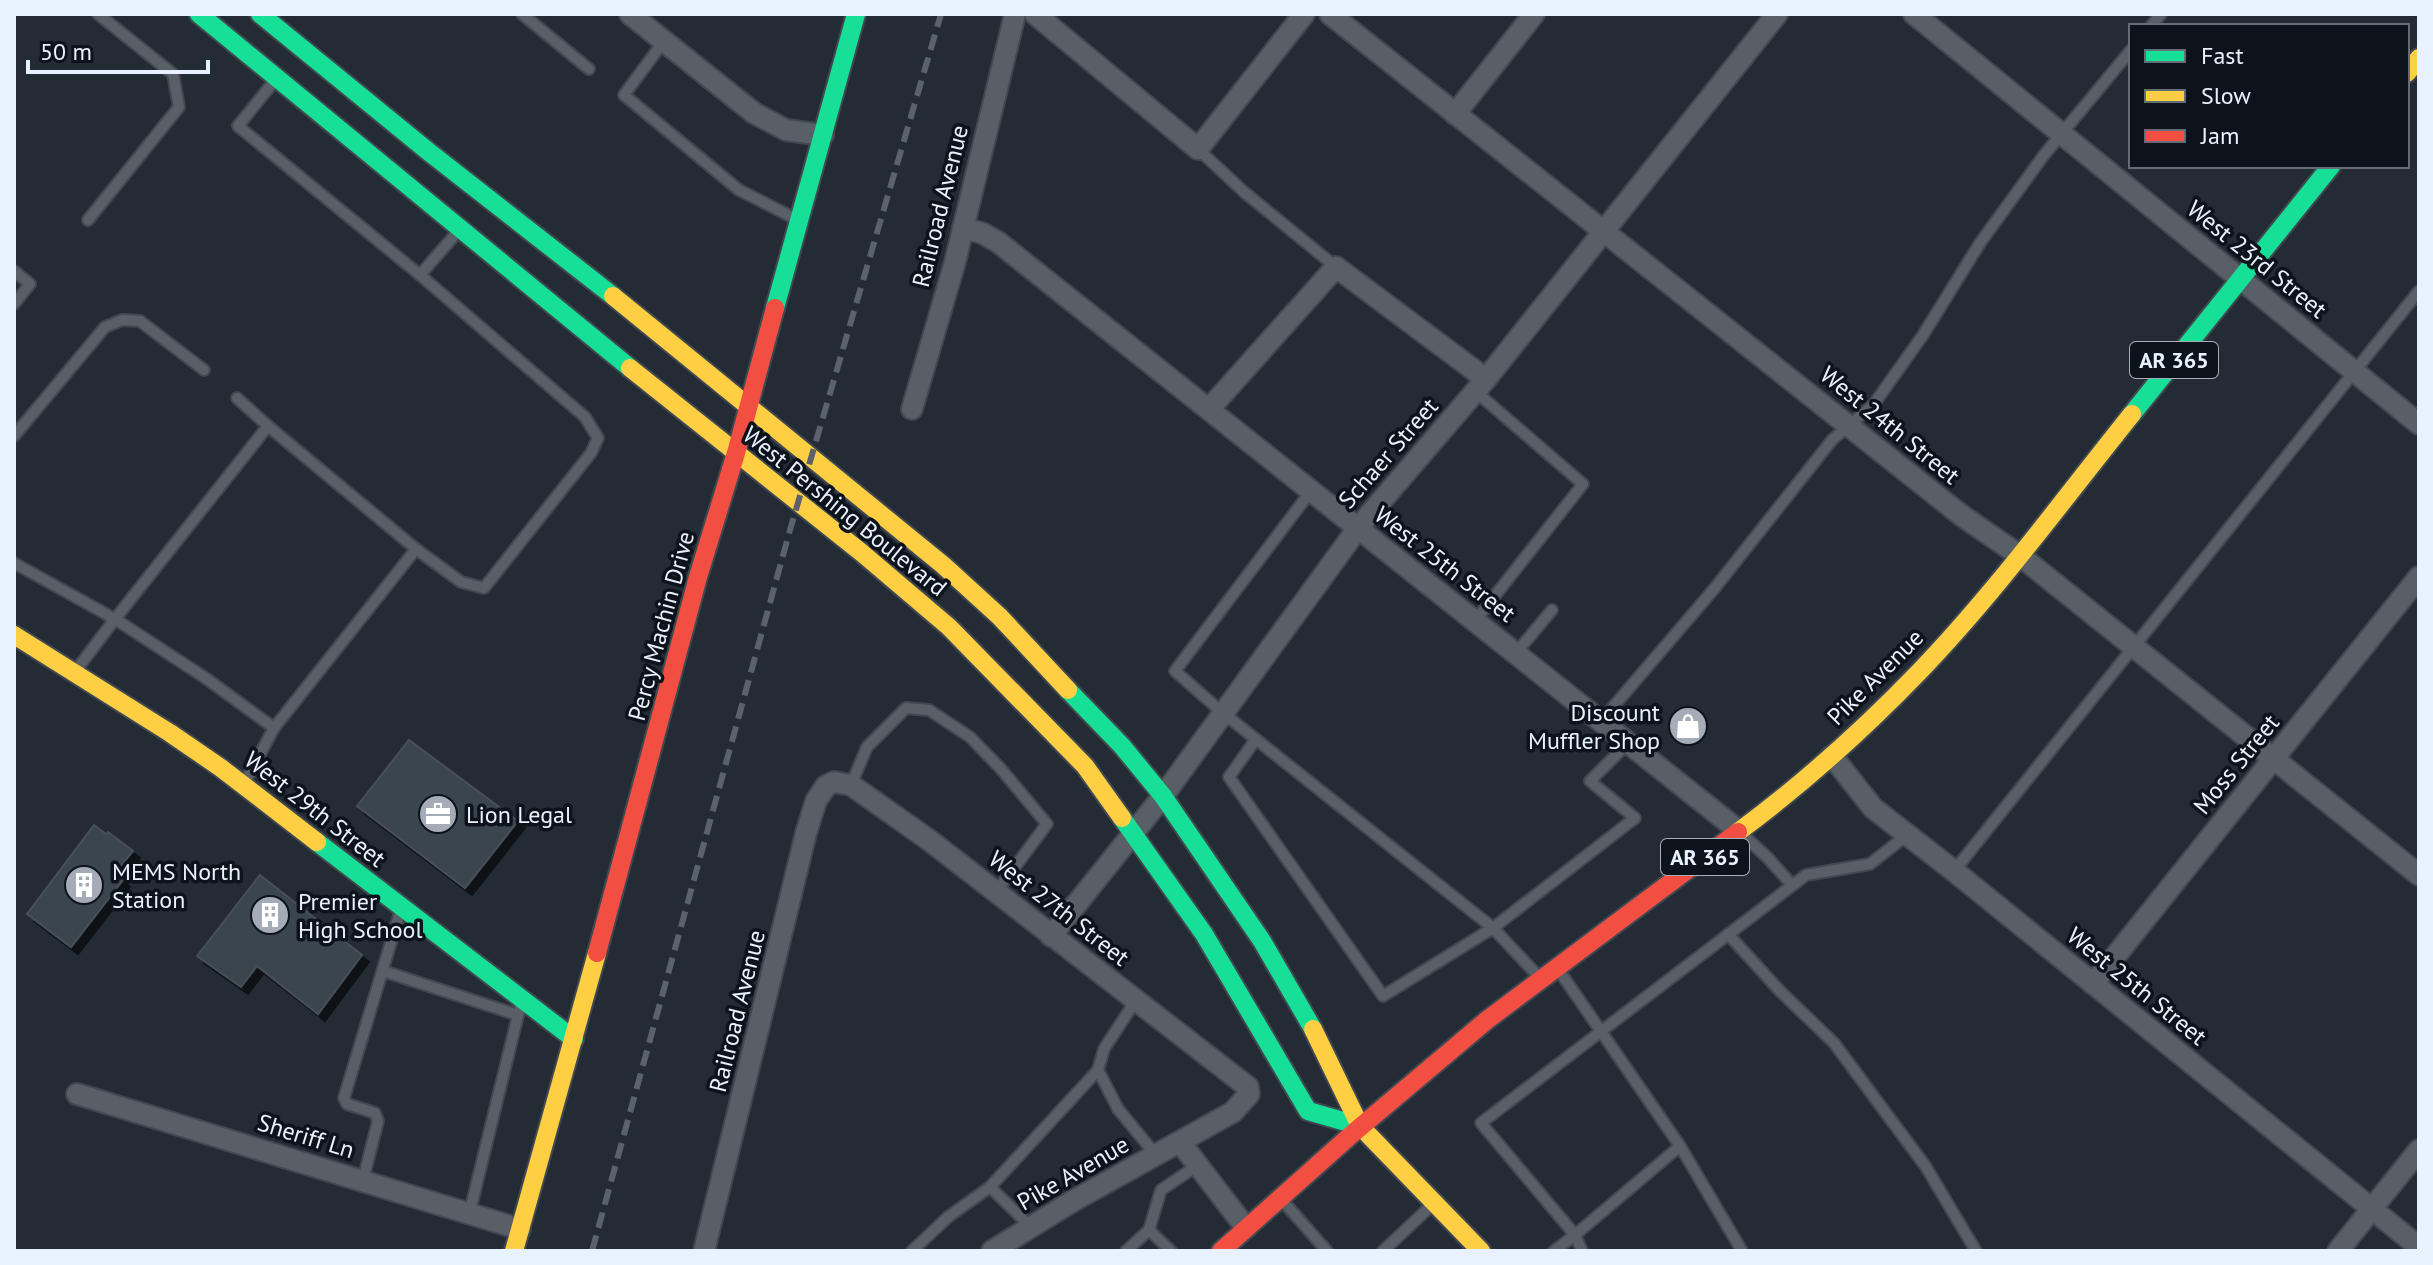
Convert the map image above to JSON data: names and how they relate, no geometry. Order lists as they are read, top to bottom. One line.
{"streets":{"main road":["AR 365","West Pershing Boulevard","Percy Machin Drive","Pike Avenue","West 29th Street"],"street":["Railroad Avenue","West 23rd Street","West 24th Street","Schaer Street","West 25th Street","Moss Street","West 27th Street","Sheriff Ln"]},"crossings":[["Railroad Avenue","West 25th Street"],["Railroad Avenue","West 27th Street"],["West 23rd Street","Pike Avenue"],["AR 365","West Pershing Boulevard"],["AR 365","Pike Avenue"],["West 24th Street","Schaer Street"],["West 24th Street","Pike Avenue"],["West 24th Street","Moss Street"],["Schaer Street","West Pershing Boulevard"],["Schaer Street","West 25th Street"],["Schaer Street","West 27th Street"],["West Pershing Boulevard","Percy Machin Drive"],["West Pershing Boulevard","Pike Avenue"],["West 25th Street","Pike Avenue"],["West 25th Street","Moss Street"],["Percy Machin Drive","West 29th Street"],["Percy Machin Drive","Sheriff Ln"],["Pike Avenue","West 27th Street"]],"places":{"shop":["Discount Muffler Shop"],"office":["Lion Legal"],"building":["MEMS North Station","Premier High School"]},"legend":["Fast","Slow","Jam"],"scale_bar":"50 m"}
